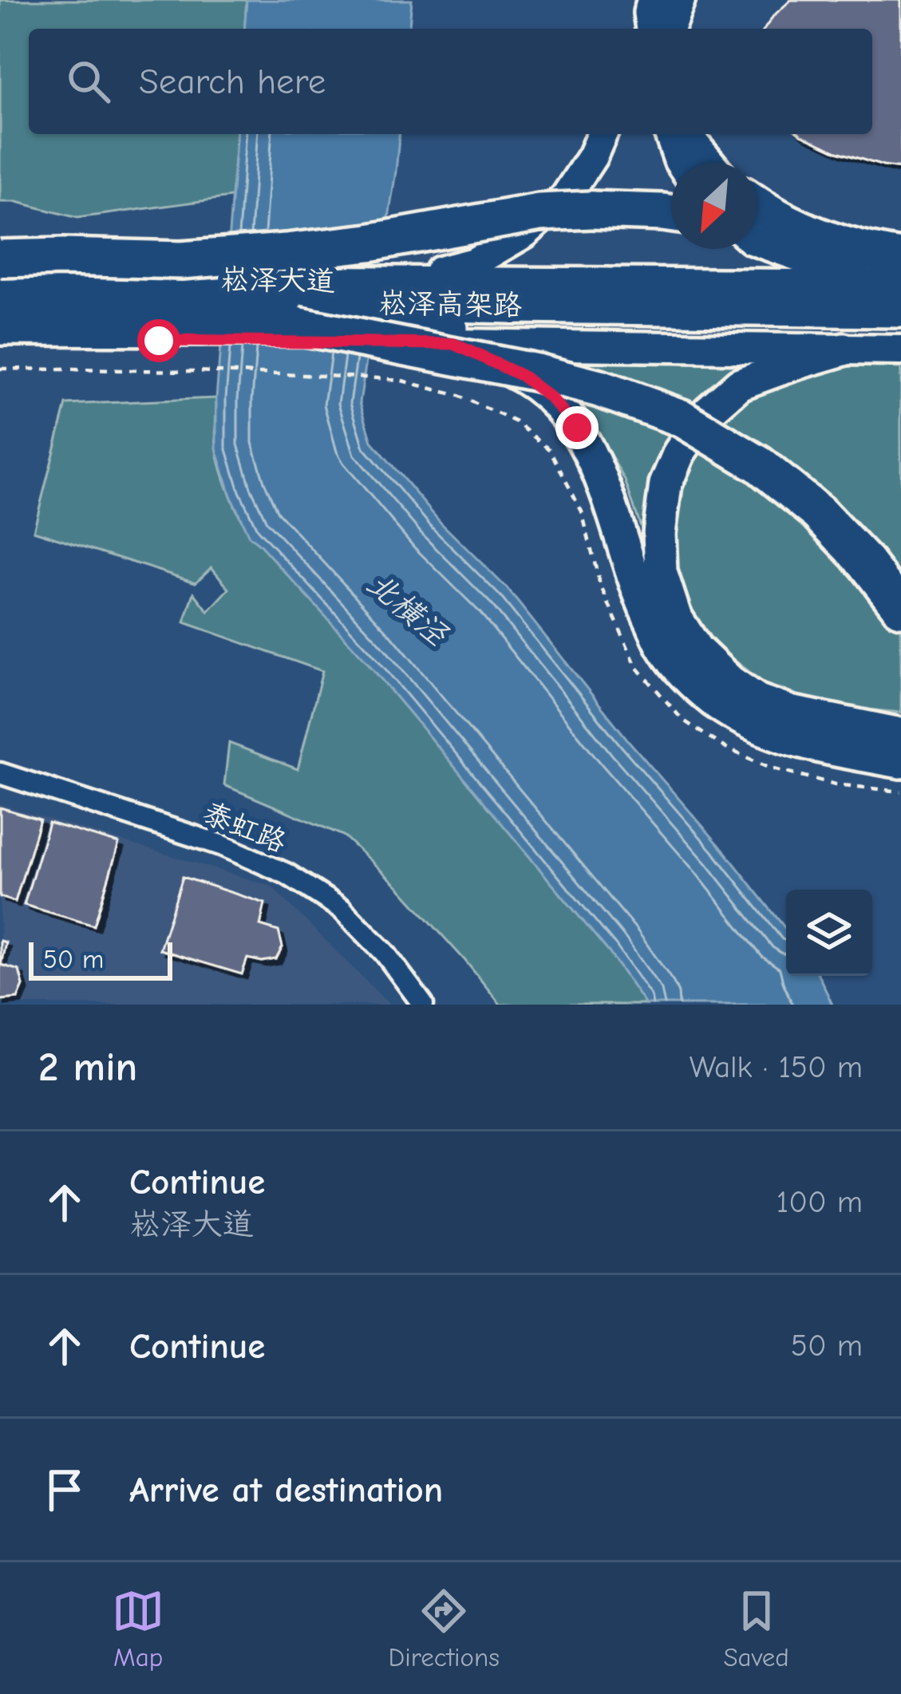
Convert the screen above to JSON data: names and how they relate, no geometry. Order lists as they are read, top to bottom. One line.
{"streets":{"highway":["崧泽高架路"],"main road":["崧泽大道"],"street":["泰虹路"]},"crossings":[["崧泽大道","崧泽高架路"]],"water":["北横泾"],"scale_bar":"50 m","north":"bottom left","page":{"search":"Search here","scale":"50 m","heading":["2 min","Walk · 150 m"],"list":[["Continue","崧泽大道","100 m"],["Continue","50 m"],"Arrive at destination"],"nav":["Map","Directions","Saved"]}}
